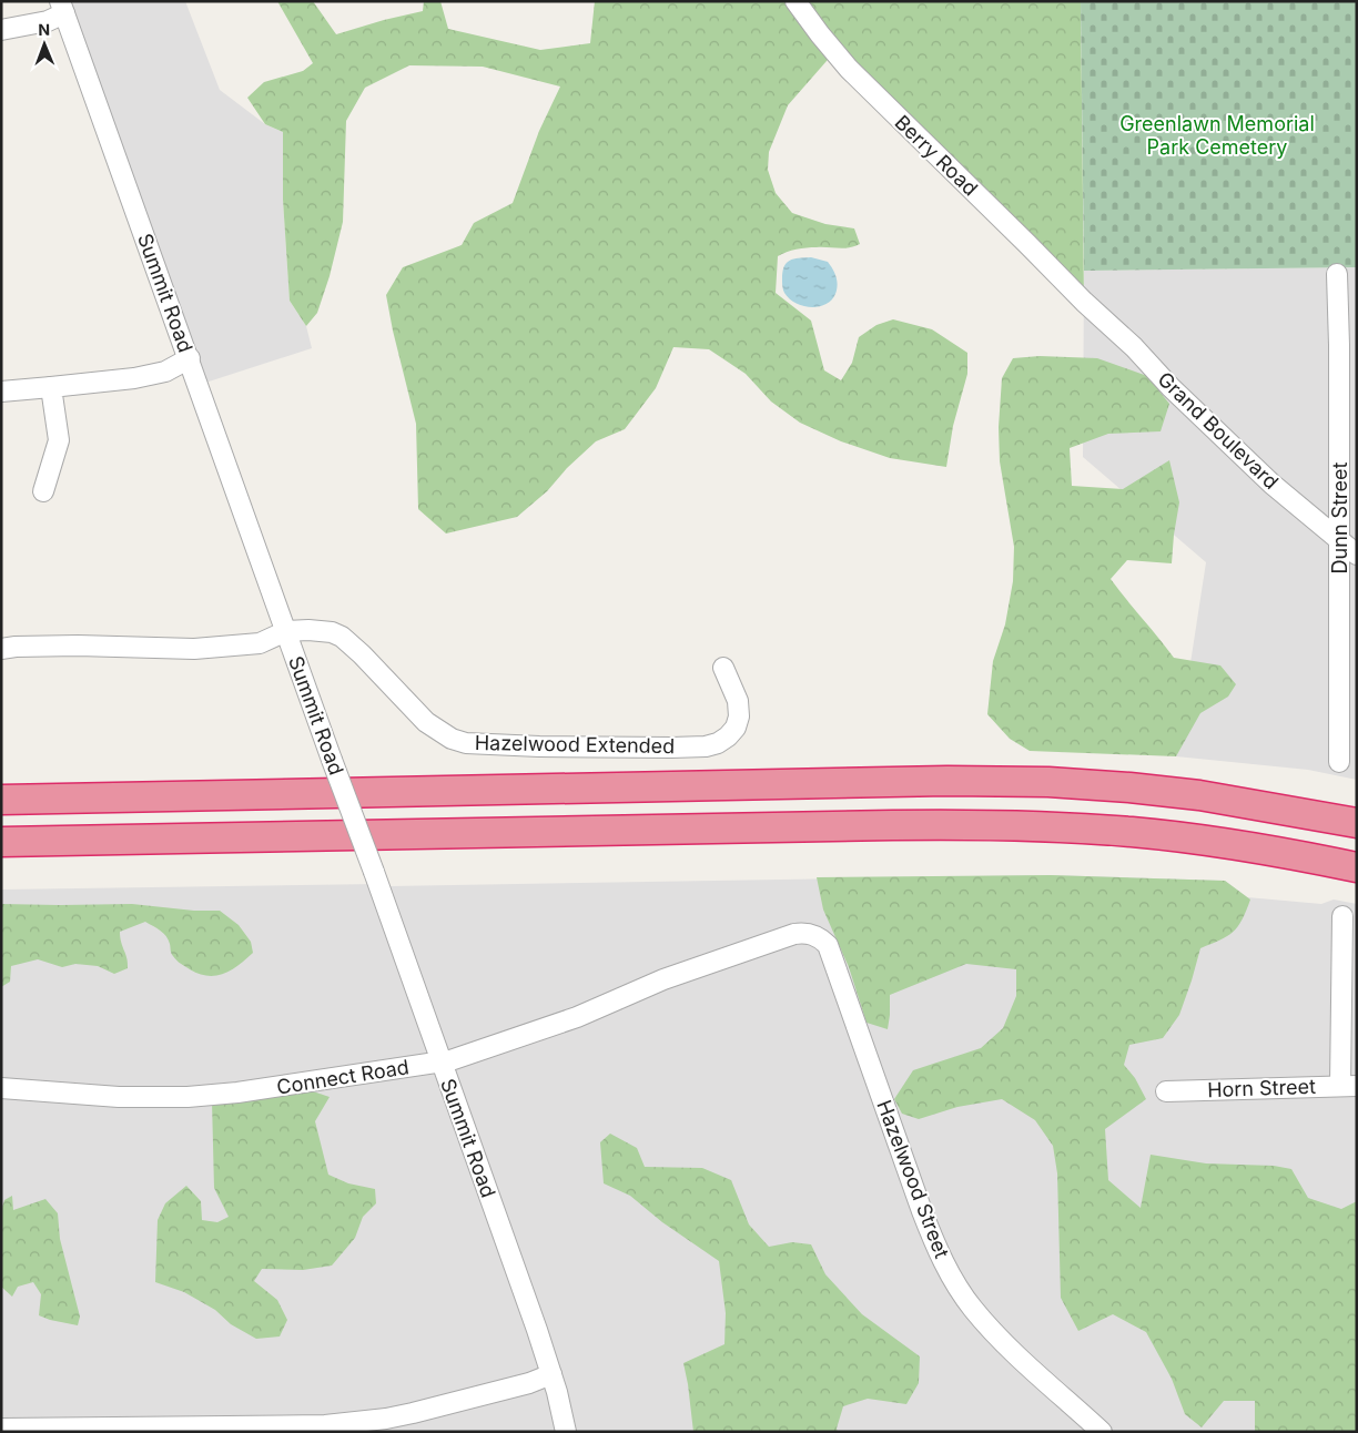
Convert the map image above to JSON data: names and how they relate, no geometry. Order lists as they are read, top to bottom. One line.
{"streets":{"street":["Berry Road","Summit Road","Grand Boulevard","Dunn Street","Hazelwood Extended","Connect Road","Horn Street","Hazelwood Street"]},"crossings":[["Berry Road","Grand Boulevard"],["Summit Road","Hazelwood Extended"],["Summit Road","Connect Road"],["Grand Boulevard","Dunn Street"],["Connect Road","Hazelwood Street"]],"parks":["Greenlawn Memorial Park Cemetery"],"north":"top"}
